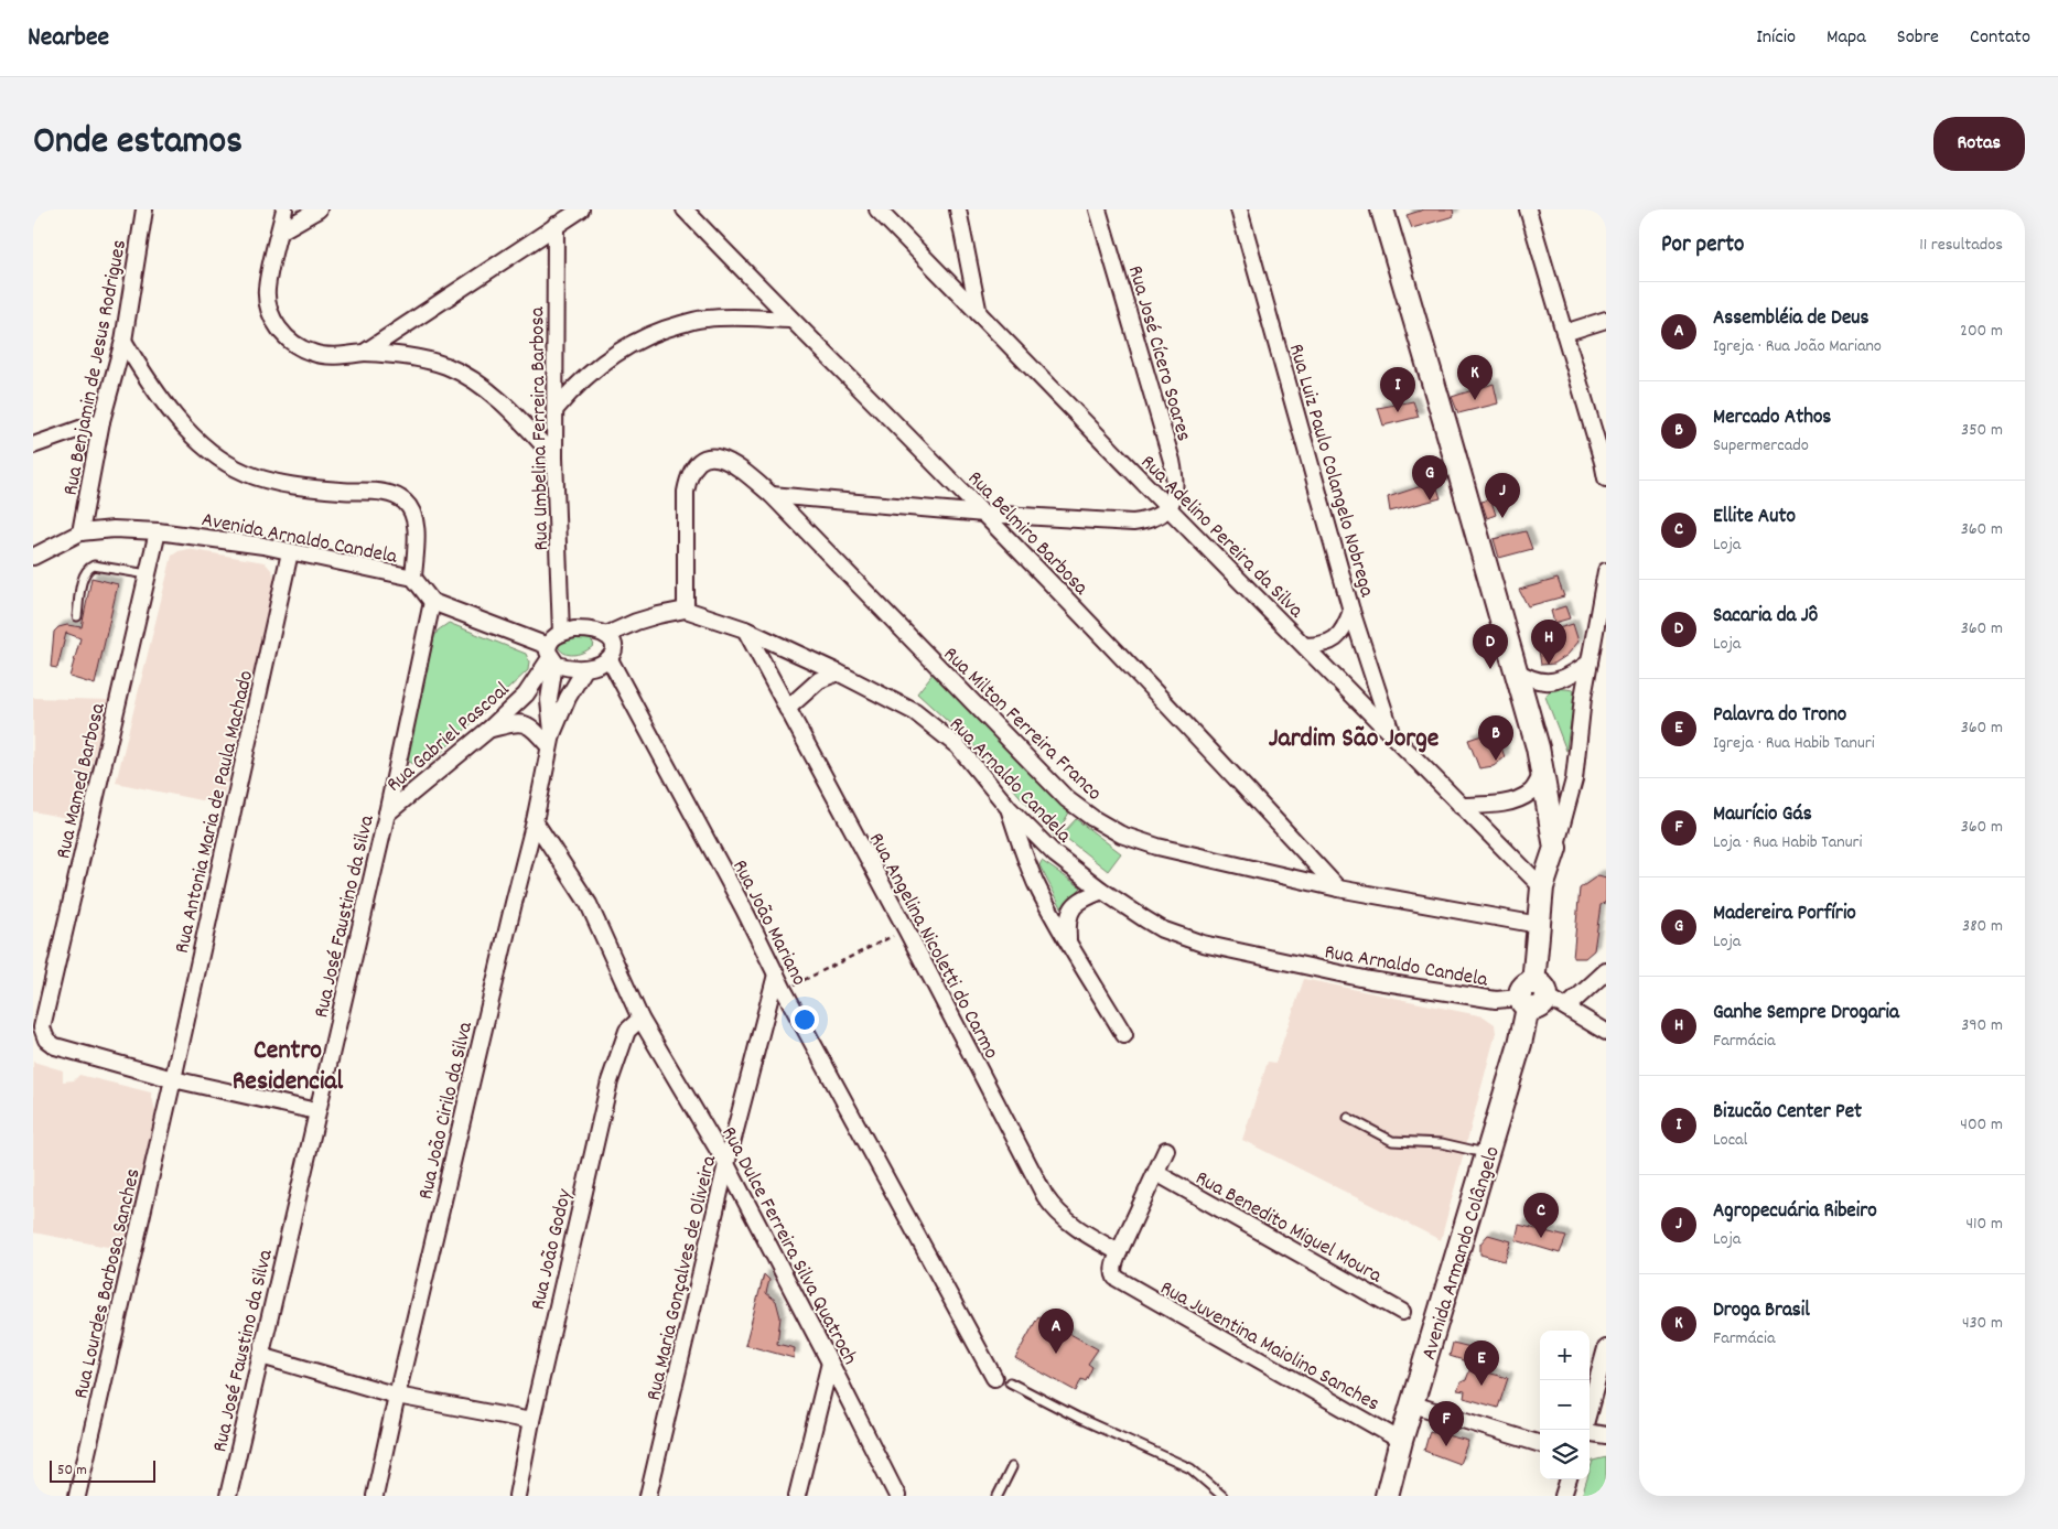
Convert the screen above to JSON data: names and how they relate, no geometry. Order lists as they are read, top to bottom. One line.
{"streets":{"street":["Rua José Cícero Soares","Rua Benjamin de Jesus Rodrigues","Rua Umbelina Ferreira Barbosa","Rua Luiz Paulo Colangelo Nobrega","Rua Belmiro Barbosa","Rua Adelino Pereira da Silva","Avenida Arnaldo Candela","Rua Milton Ferreira Franco","Rua Gabriel Pascoal","Rua Arnaldo Candela","Rua Mamed Barbosa","Rua Antonia Maria de Paula Machado","Rua José Faustino da Silva","Rua João Mariano","Rua Angelina Nicoletti do Carmo","Rua João Cirilo da Silva","Rua Benedito Miguel Moura","Rua Dulce Ferreira Silva Quatroch","Rua João Godoy","Avenida Armando Colângelo","Rua Maria Gonçalves de Oliveira","Rua Lourdes Barbosa Sanches","Rua Juventina Maiolino Sanches"]},"crossings":[["Rua José Cícero Soares","Rua Adelino Pereira da Silva"],["Rua Benjamin de Jesus Rodrigues","Avenida Arnaldo Candela"],["Rua Umbelina Ferreira Barbosa","Rua Gabriel Pascoal"],["Rua Umbelina Ferreira Barbosa","Rua João Mariano"],["Rua Umbelina Ferreira Barbosa","Rua João Cirilo da Silva"],["Rua Luiz Paulo Colangelo Nobrega","Rua Adelino Pereira da Silva"],["Rua Belmiro Barbosa","Rua Milton Ferreira Franco"],["Rua Adelino Pereira da Silva","Avenida Armando Colângelo"],["Avenida Arnaldo Candela","Rua Mamed Barbosa"],["Avenida Arnaldo Candela","Rua Antonia Maria de Paula Machado"],["Avenida Arnaldo Candela","Rua José Faustino da Silva"],["Rua Milton Ferreira Franco","Rua Arnaldo Candela"],["Rua Milton Ferreira Franco","Avenida Armando Colângelo"],["Rua Gabriel Pascoal","Rua José Faustino da Silva"],["Rua Gabriel Pascoal","Rua João Mariano"],["Rua Gabriel Pascoal","Rua João Cirilo da Silva"],["Rua Arnaldo Candela","Rua Angelina Nicoletti do Carmo"],["Rua Arnaldo Candela","Avenida Armando Colângelo"],["Rua Mamed Barbosa","Rua Antonia Maria de Paula Machado"],["Rua Mamed Barbosa","Rua Lourdes Barbosa Sanches"],["Rua Antonia Maria de Paula Machado","Rua Lourdes Barbosa Sanches"],["Rua João Mariano","Rua João Cirilo da Silva"],["Rua João Mariano","Rua Maria Gonçalves de Oliveira"],["Rua Angelina Nicoletti do Carmo","Rua Juventina Maiolino Sanches"],["Rua João Cirilo da Silva","Rua Dulce Ferreira Silva Quatroch"],["Rua Dulce Ferreira Silva Quatroch","Rua João Godoy"],["Rua Dulce Ferreira Silva Quatroch","Rua Maria Gonçalves de Oliveira"],["Avenida Armando Colângelo","Rua Juventina Maiolino Sanches"]],"districts":["Jardim São Jorge","Centro Residencial"],"scale_bar":"50 m","page":{"header":"Nearbee","nav":["Início","Mapa","Sobre","Contato"],"title":"Onde estamos","buttons":"Rotas","heading":["Por perto","11 resultados"],"list":[{"mark":"A","name":"Assembléia de Deus","note":"Igreja · Rua João Mariano","value":"200 m"},{"mark":"B","name":"Mercado Athos","note":"Supermercado","value":"350 m"},{"mark":"C","name":"Ellite Auto","note":"Loja","value":"360 m"},{"mark":"D","name":"Sacaria da Jô","note":"Loja","value":"360 m"},{"mark":"E","name":"Palavra do Trono","note":"Igreja · Rua Habib Tanuri","value":"360 m"},{"mark":"F","name":"Maurício Gás","note":"Loja · Rua Habib Tanuri","value":"360 m"},{"mark":"G","name":"Madereira Porfírio","note":"Loja","value":"380 m"},{"mark":"H","name":"Ganhe Sempre Drogaria","note":"Farmácia","value":"390 m"},{"mark":"I","name":"Bizucão Center Pet","note":"Local","value":"400 m"},{"mark":"J","name":"Agropecuária Ribeiro","note":"Loja","value":"410 m"},{"mark":"K","name":"Droga Brasil","note":"Farmácia","value":"430 m"}],"pins":["K","I","G","J","H","D","B","C","A","E","F"],"map_buttons":["+","−"],"scale":"50 m"}}
